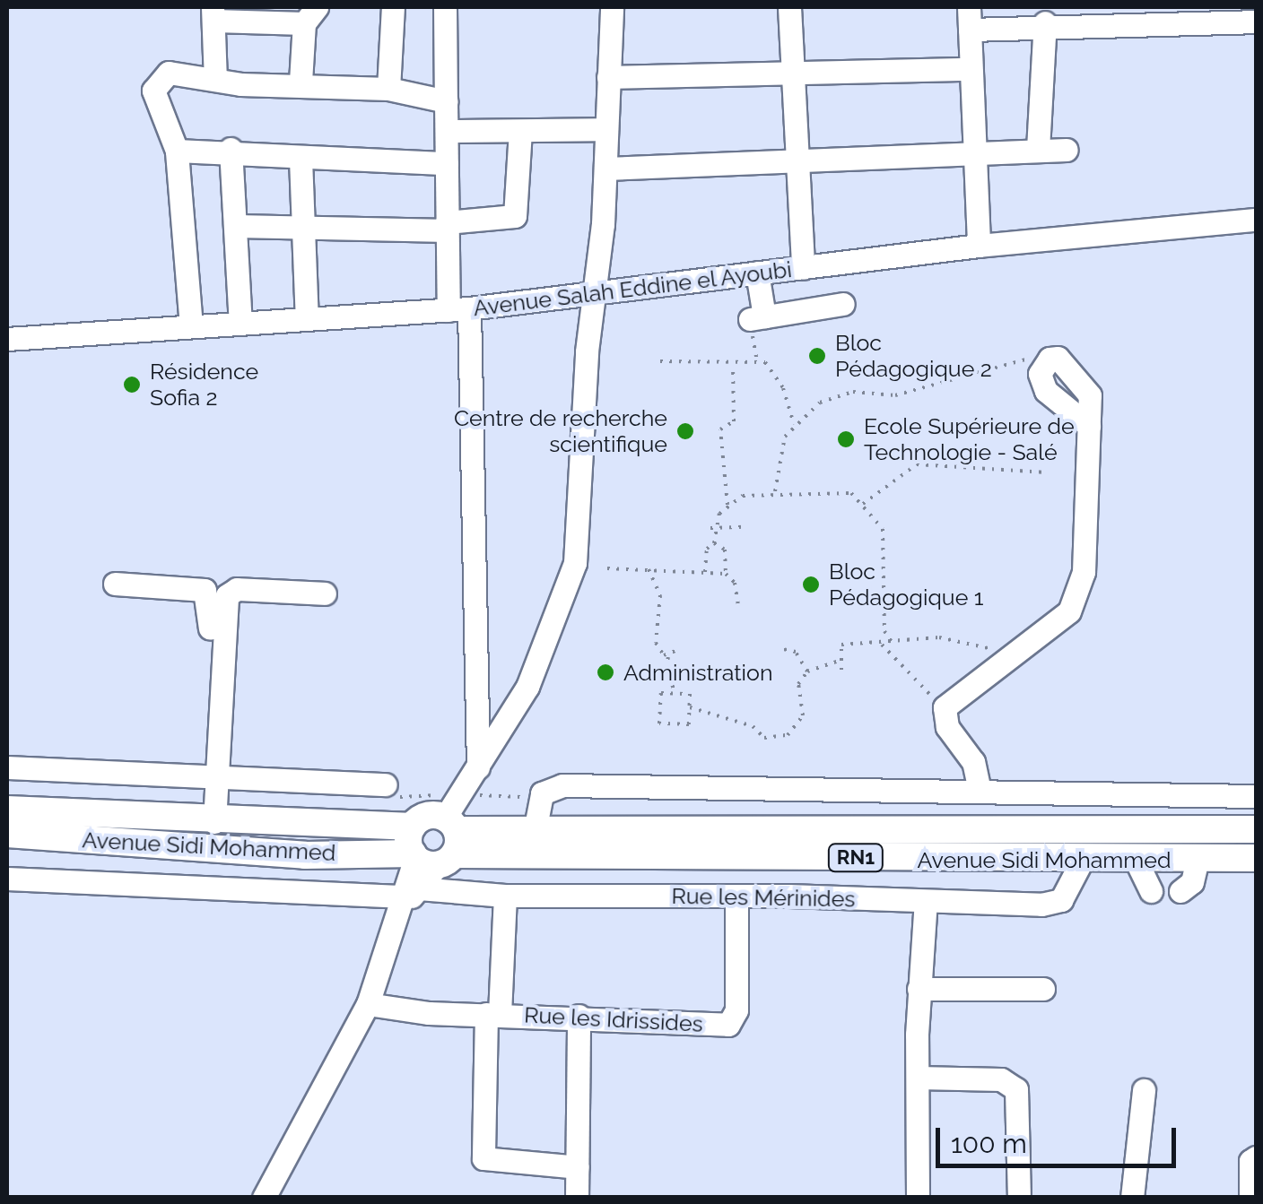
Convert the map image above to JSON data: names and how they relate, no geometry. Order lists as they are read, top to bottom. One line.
{"streets":{"main road":["Avenue Sidi Mohammed","RN1"],"street":["Avenue Salah Eddine el Ayoubi","Rue les Mérinides","Rue les Idrissides"]},"crossings":[["Avenue Sidi Mohammed","Rue les Mérinides"],["Rue les Mérinides","Rue les Idrissides"]],"places":["Bloc Pédagogique 2","Résidence Sofia 2","Centre de recherche scientifique","Ecole Supérieure de Technologie - Salé","Bloc Pédagogique 1","Administration"],"scale_bar":"100 m"}
